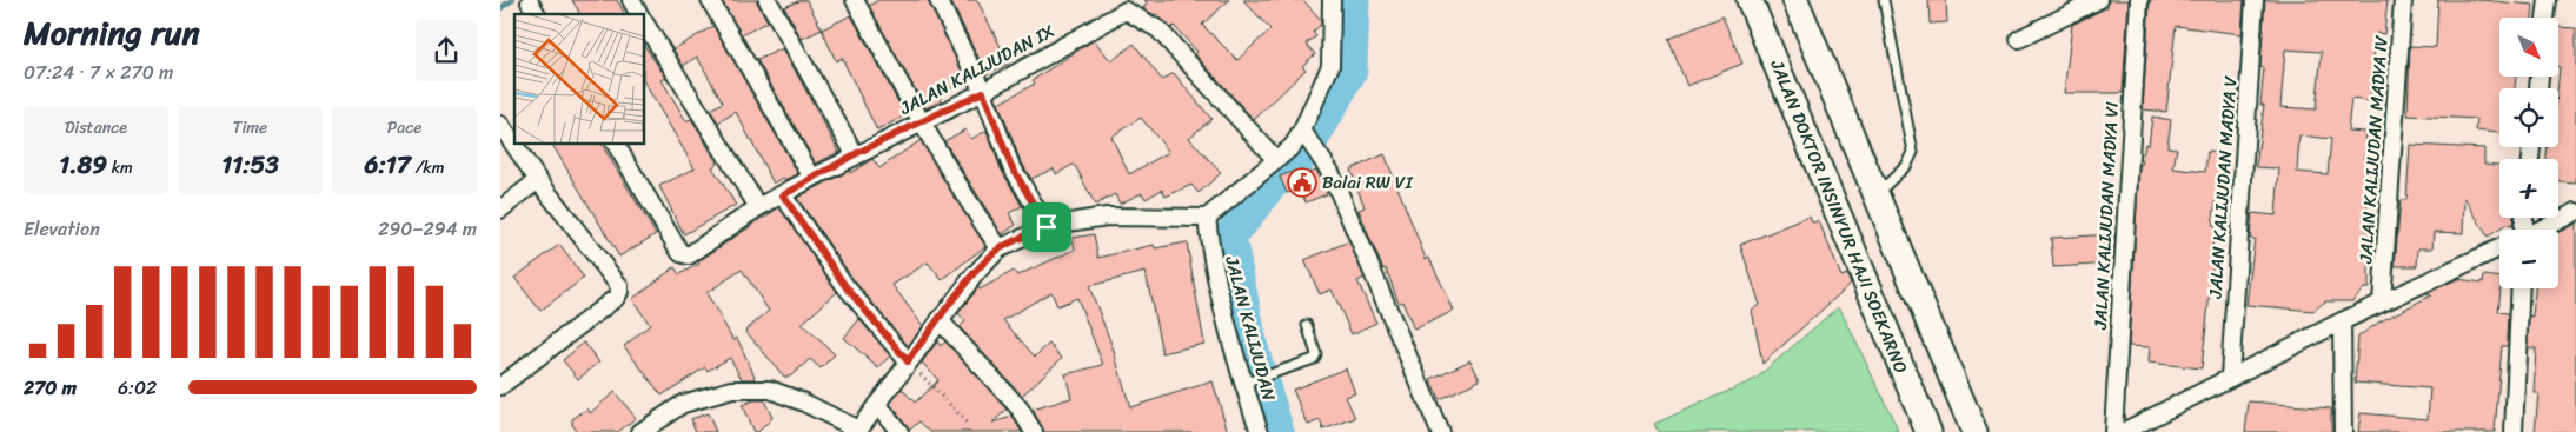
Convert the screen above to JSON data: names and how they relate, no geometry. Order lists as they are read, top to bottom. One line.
{"streets":{"main road":["JALAN DOKTOR INSINYUR HAJI SOEKARNO"],"street":["JALAN KALIJUDAN IX","JALAN KALIJUDAN MADYA IV","JALAN KALIJUDAN MADYA V","JALAN KALIJUDAN MADYA VI","JALAN KALIJUDAN"]},"places":{"public building":["Balai RW VI"]},"north":"bottom right","page":{"heading":["Morning run","07:24 · 7 × 270 m"],"map_buttons":["+","−"],"stats":[["Distance","1.89 km"],["Time","11:53"],["Pace","6:17 /km"]],"chart":["Elevation","290–294 m"],"list":[{"name":"270 m","note":"6:02"}]}}
